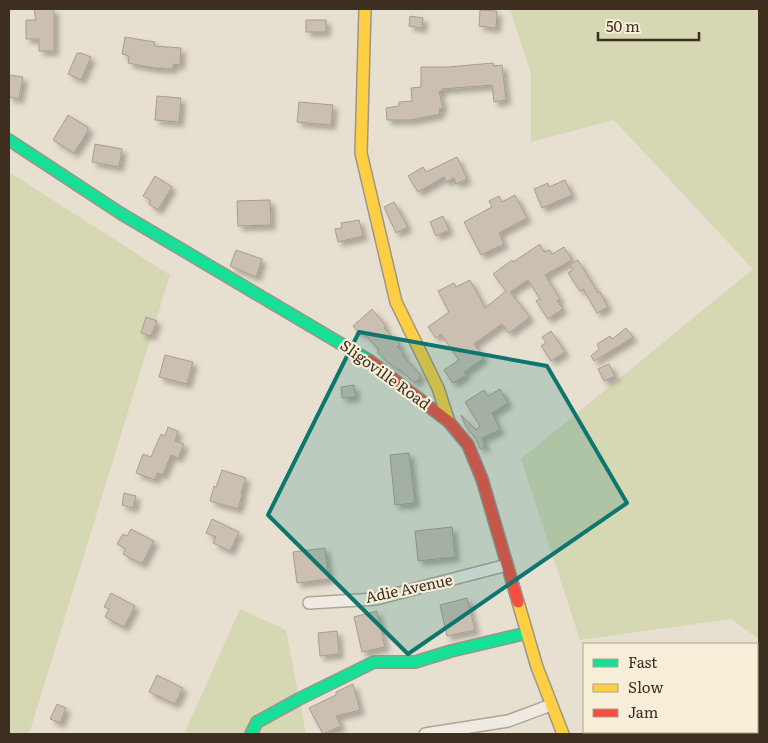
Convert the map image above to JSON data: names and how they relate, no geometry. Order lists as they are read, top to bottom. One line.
{"streets":{"street":["Sligoville Road","Adie Avenue"]},"crossings":[["Sligoville Road","Adie Avenue"]],"legend":["Fast","Slow","Jam"],"scale_bar":"50 m"}
